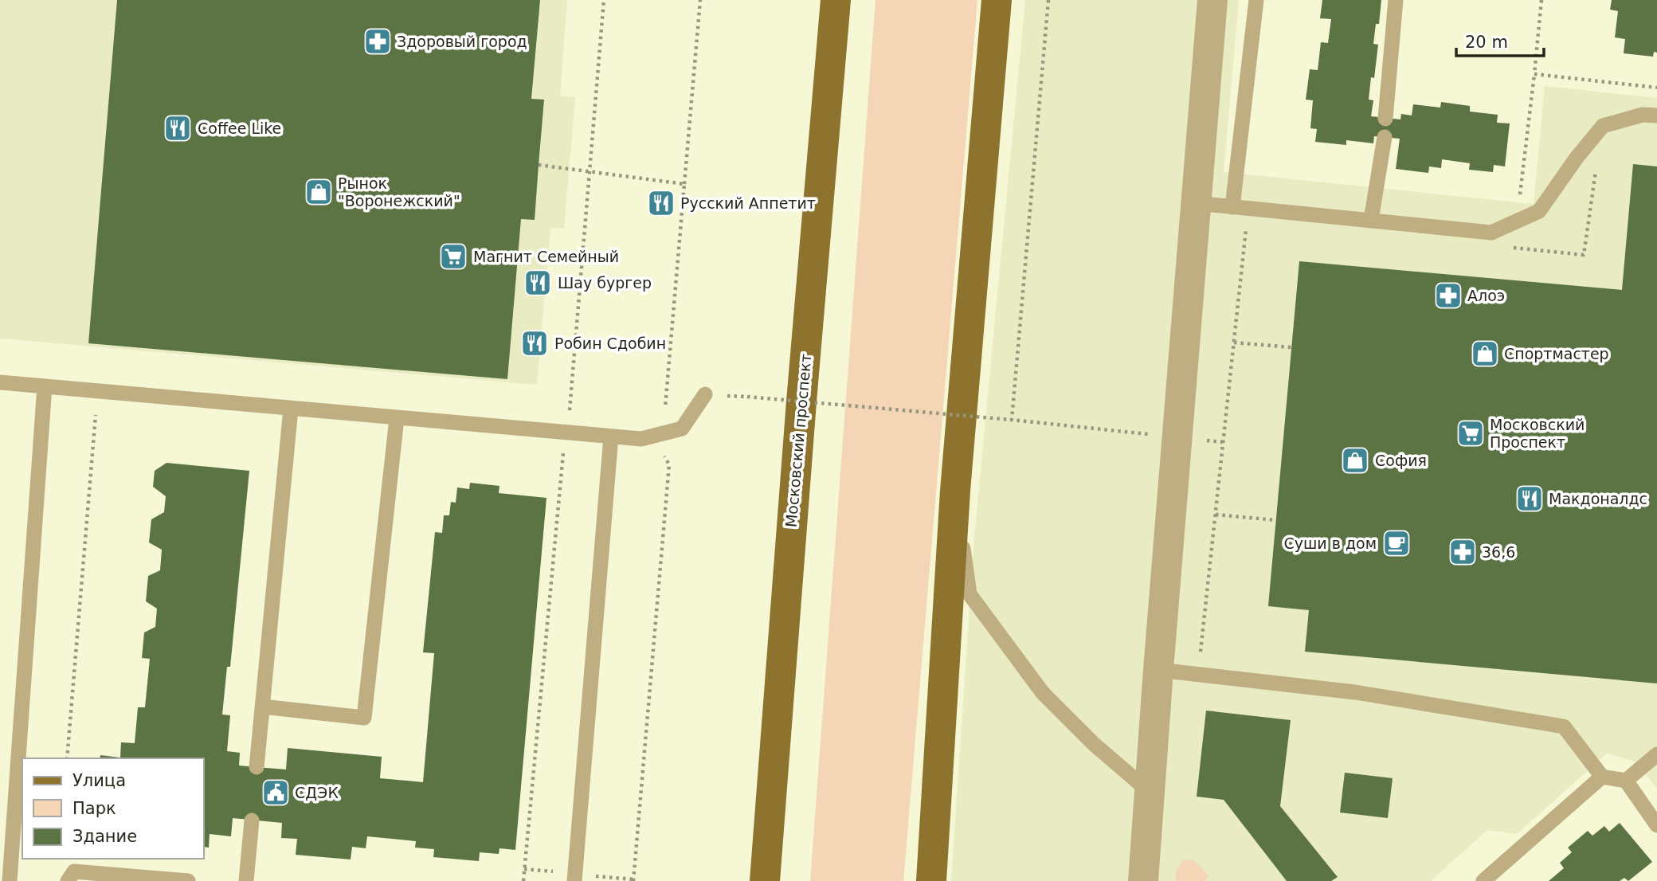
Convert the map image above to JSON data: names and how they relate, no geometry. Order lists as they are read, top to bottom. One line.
{"streets":{"main road":["Московский проспект"]},"places":{"pharmacy":["Здоровый город","Алоэ","36,6"],"restaurant":["Coffee Like","Русский Аппетит","Шау бургер","Робин Сдобин","Макдоналдс"],"shop":["Рынок \"Воронежский\"","Спортмастер","София"],"supermarket":["Магнит Семейный","Московский Проспект"],"cafe":["Суши в дом"],"public building":["СДЭК"]},"legend":["Улица","Парк","Здание"],"scale_bar":"20 m"}
